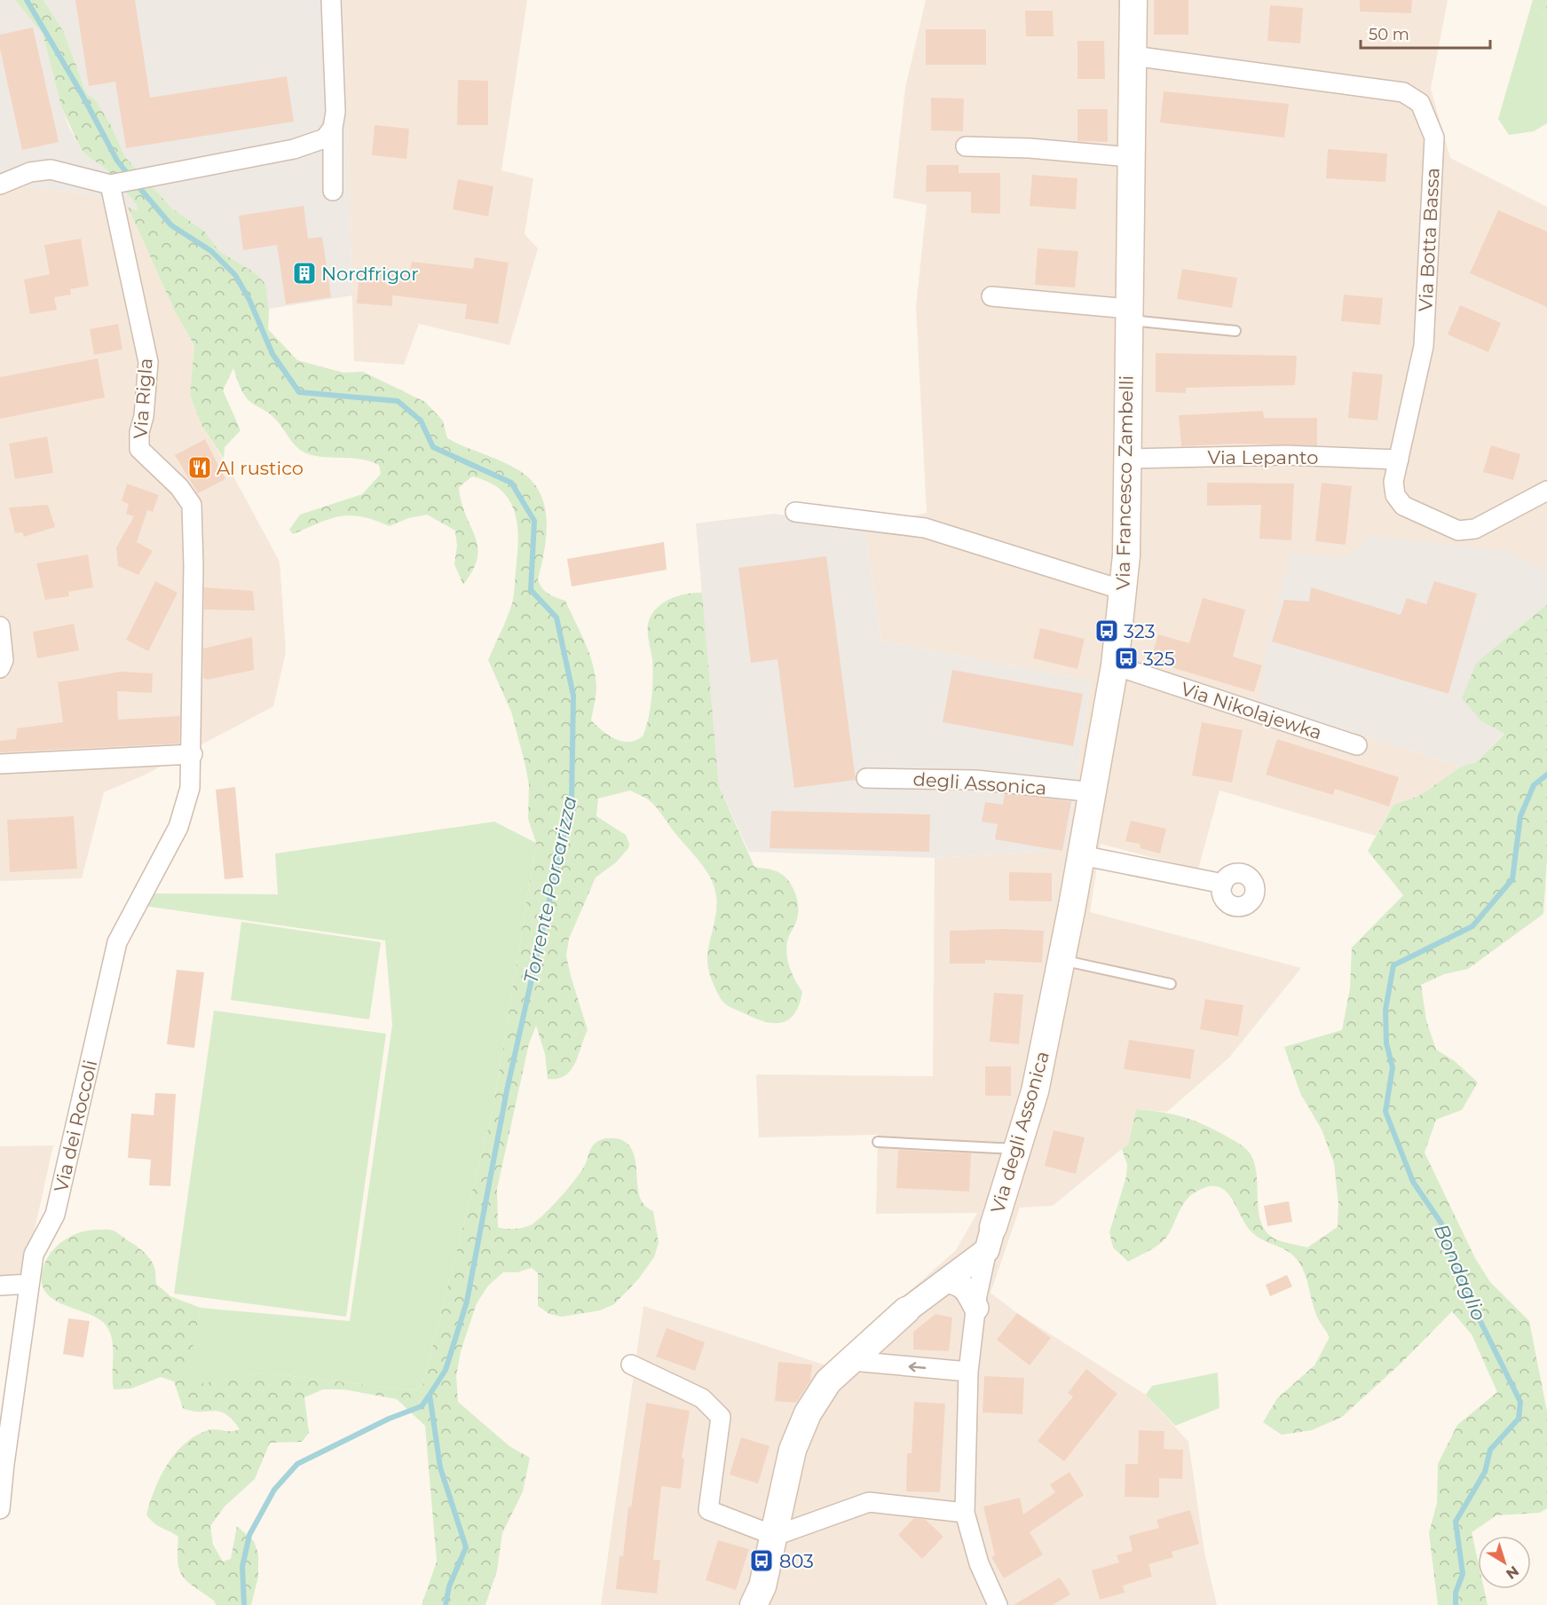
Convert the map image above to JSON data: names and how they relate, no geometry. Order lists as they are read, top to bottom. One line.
{"streets":{"main road":["Via Francesco Zambelli","Via degli Assonica"],"street":["Via Botta Bassa","Via Rigla","Via Lepanto","Via Nikolajewka","degli Assonica","Via dei Roccoli"]},"crossings":[["Via Botta Bassa","Via Lepanto"],["Via Botta Bassa","Via Francesco Zambelli"],["Via Rigla","Via dei Roccoli"],["Via Lepanto","Via Francesco Zambelli"],["Via Francesco Zambelli","Via Nikolajewka"],["Via Francesco Zambelli","Via degli Assonica"],["Via Nikolajewka","Via degli Assonica"],["degli Assonica","Via degli Assonica"]],"water":["Torrente Porcarizza","Bondaglio"],"places":{"building":["Nordfrigor"],"restaurant":["Al rustico"],"bus stop":["323","325","803"]},"scale_bar":"50 m","north":"bottom right"}
